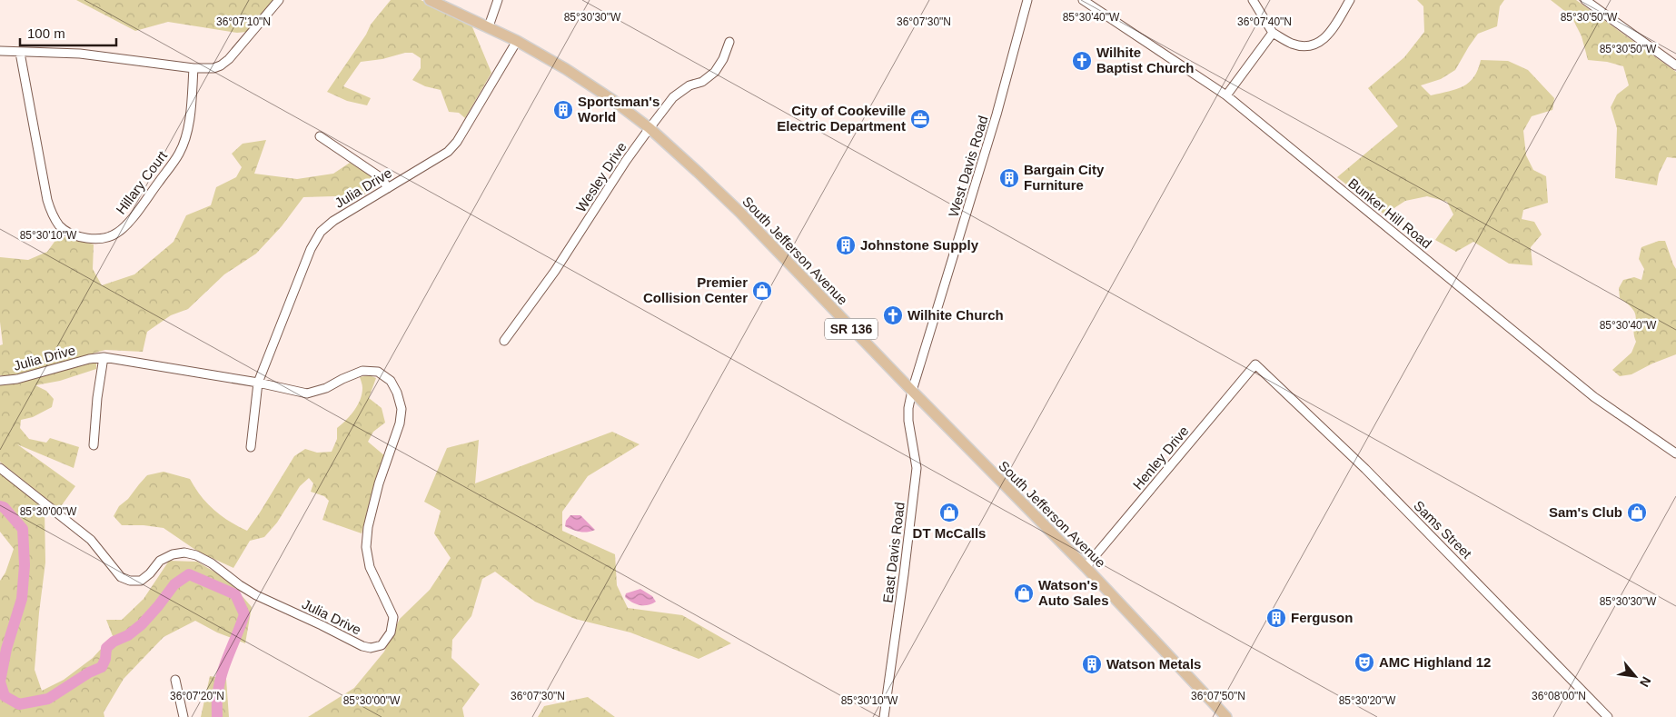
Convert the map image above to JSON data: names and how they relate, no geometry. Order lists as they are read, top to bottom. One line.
{"streets":{"main road":["South Jefferson Avenue","SR 136"],"street":["West Davis Road","Wesley Drive","Hillary Court","Julia Drive","Bunker Hill Road","Henley Drive","Sams Street","East Davis Road"]},"crossings":[["West Davis Road","South Jefferson Avenue"],["West Davis Road","East Davis Road"],["Wesley Drive","South Jefferson Avenue"],["Julia Drive","South Jefferson Avenue"],["South Jefferson Avenue","Henley Drive"],["South Jefferson Avenue","East Davis Road"],["Henley Drive","Sams Street"]],"places":{"church":["Wilhite Baptist Church","Wilhite Church"],"building":["Sportsman's World","Bargain City Furniture","Johnstone Supply","Ferguson","Watson Metals"],"office":["City of Cookeville Electric Department"],"shop":["Premier Collision Center","DT McCalls","Sam's Club","Watson's Auto Sales"],"theatre":["AMC Highland 12"]},"scale_bar":"100 m","north":"bottom right","coordinates":["85°30'50\"W","85°30'30\"W","85°30'40\"W","36°07'10\"N","36°07'30\"N","36°07'40\"N","85°30'10\"W","85°30'00\"W","36°07'20\"N","36°07'50\"N","36°08'00\"N","85°30'20\"W"]}
